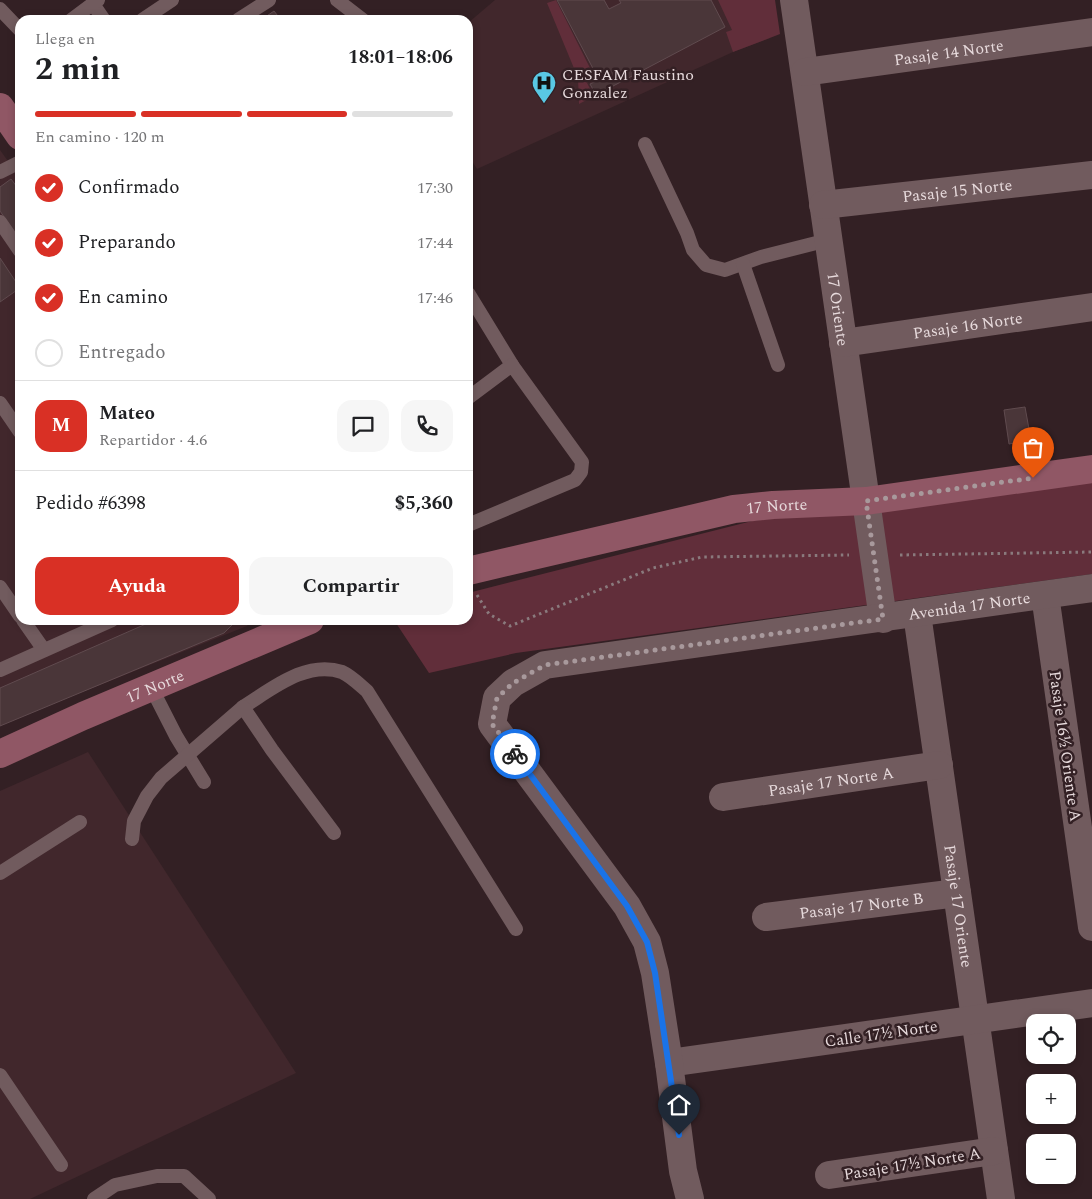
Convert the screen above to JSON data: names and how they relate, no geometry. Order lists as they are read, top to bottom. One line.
{"streets":{"street":["Pasaje 14 Norte","Pasaje 15 Norte","17 Oriente","Pasaje 16 Norte","17 Norte","Avenida 17 Norte","Pasaje 16½ Oriente A","Pasaje 17 Norte A","Pasaje 17 Norte B","Pasaje 17 Oriente","Calle 17½ Norte","Pasaje 17½ Norte A"]},"crossings":[["Pasaje 14 Norte","17 Oriente"],["Pasaje 15 Norte","17 Oriente"],["17 Oriente","Pasaje 16 Norte"],["17 Oriente","17 Norte"],["17 Oriente","Avenida 17 Norte"],["Avenida 17 Norte","Pasaje 16½ Oriente A"],["Avenida 17 Norte","Pasaje 17 Oriente"],["Avenida 17 Norte","Calle 17½ Norte"],["Pasaje 17 Norte A","Pasaje 17 Oriente"],["Pasaje 17 Norte B","Pasaje 17 Oriente"],["Pasaje 17 Oriente","Calle 17½ Norte"],["Pasaje 17 Oriente","Pasaje 17½ Norte A"]],"places":{"hospital":["CESFAM Faustino Gonzalez"]},"page":{"heading":["2 min","Llega en","18:01–18:06"],"panel":["Mateo","Repartidor · 4.6","Pedido #6398","$5,360"],"bar":"En camino · 120 m","list":[["Confirmado","17:30"],["Preparando","17:44"],["En camino","17:46"],"Entregado"],"round":"M","buttons":["Ayuda","Compartir"],"map_buttons":["+","−"]}}
